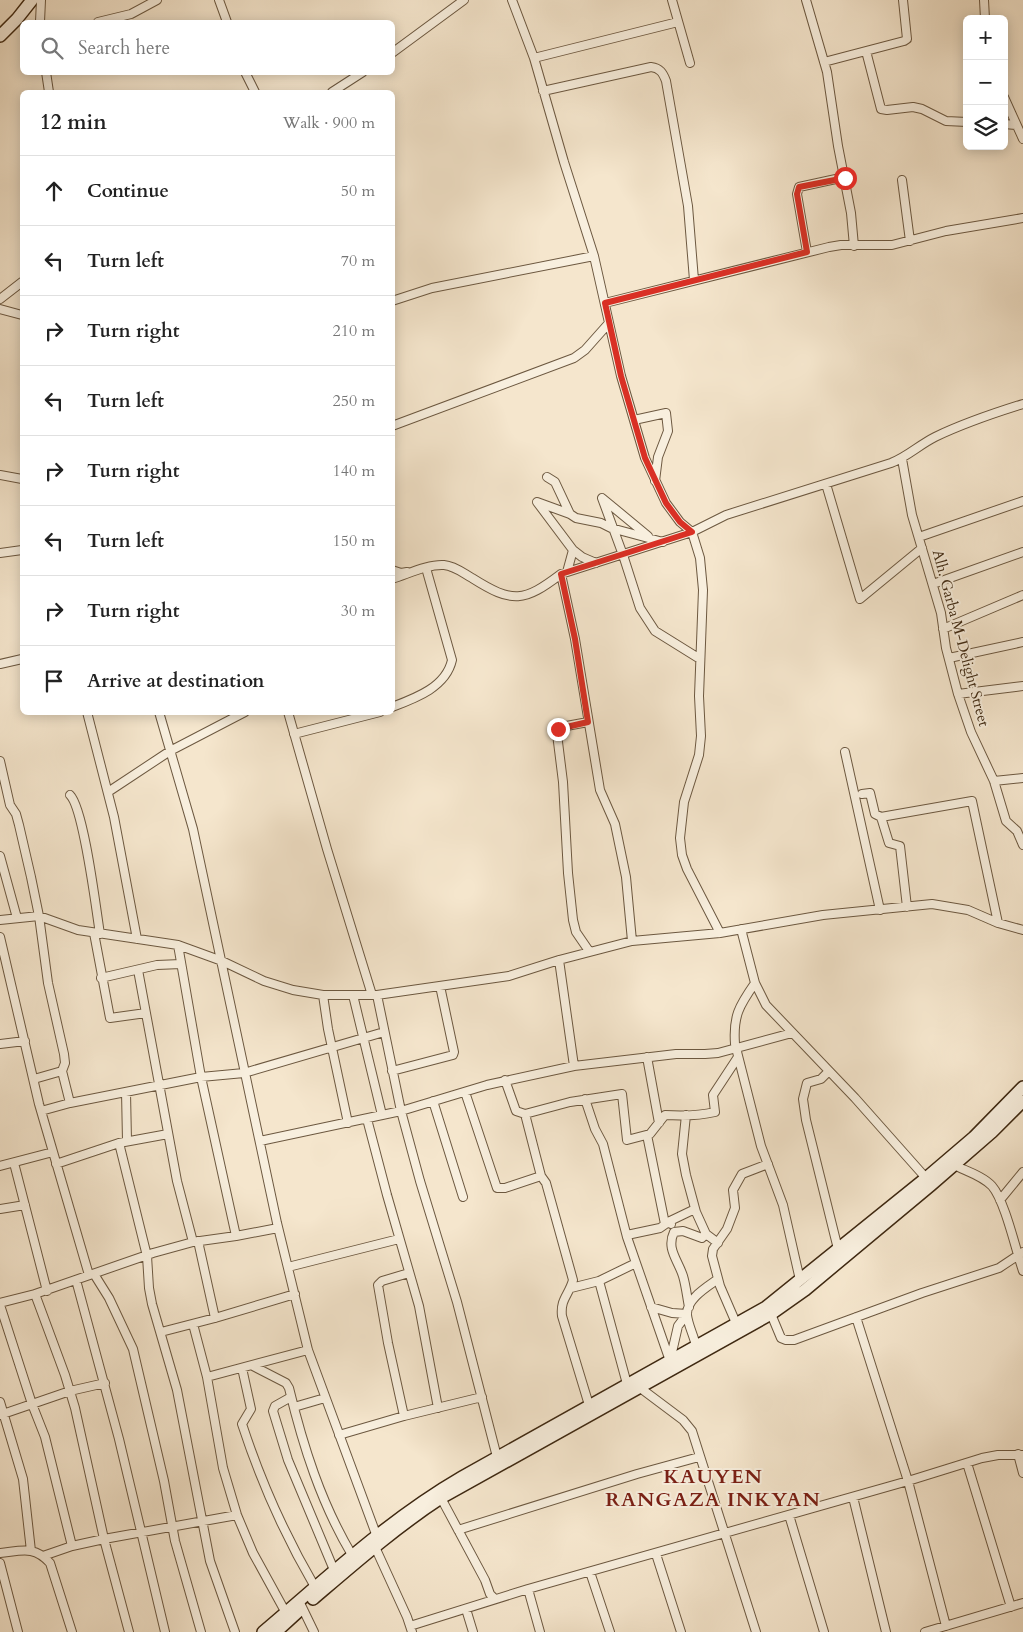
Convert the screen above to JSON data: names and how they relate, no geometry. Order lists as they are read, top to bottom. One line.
{"streets":{"street":["Alh. Garba M-Delight Street"]},"districts":["KAUYEN RANGAZA INKYAN"],"page":{"map_buttons":["+","−"],"search":"Search here","heading":["12 min","Walk · 900 m"],"list":[["Continue","50 m"],["Turn left","70 m"],["Turn right","210 m"],["Turn left","250 m"],["Turn right","140 m"],["Turn left","150 m"],["Turn right","30 m"],"Arrive at destination"]}}
